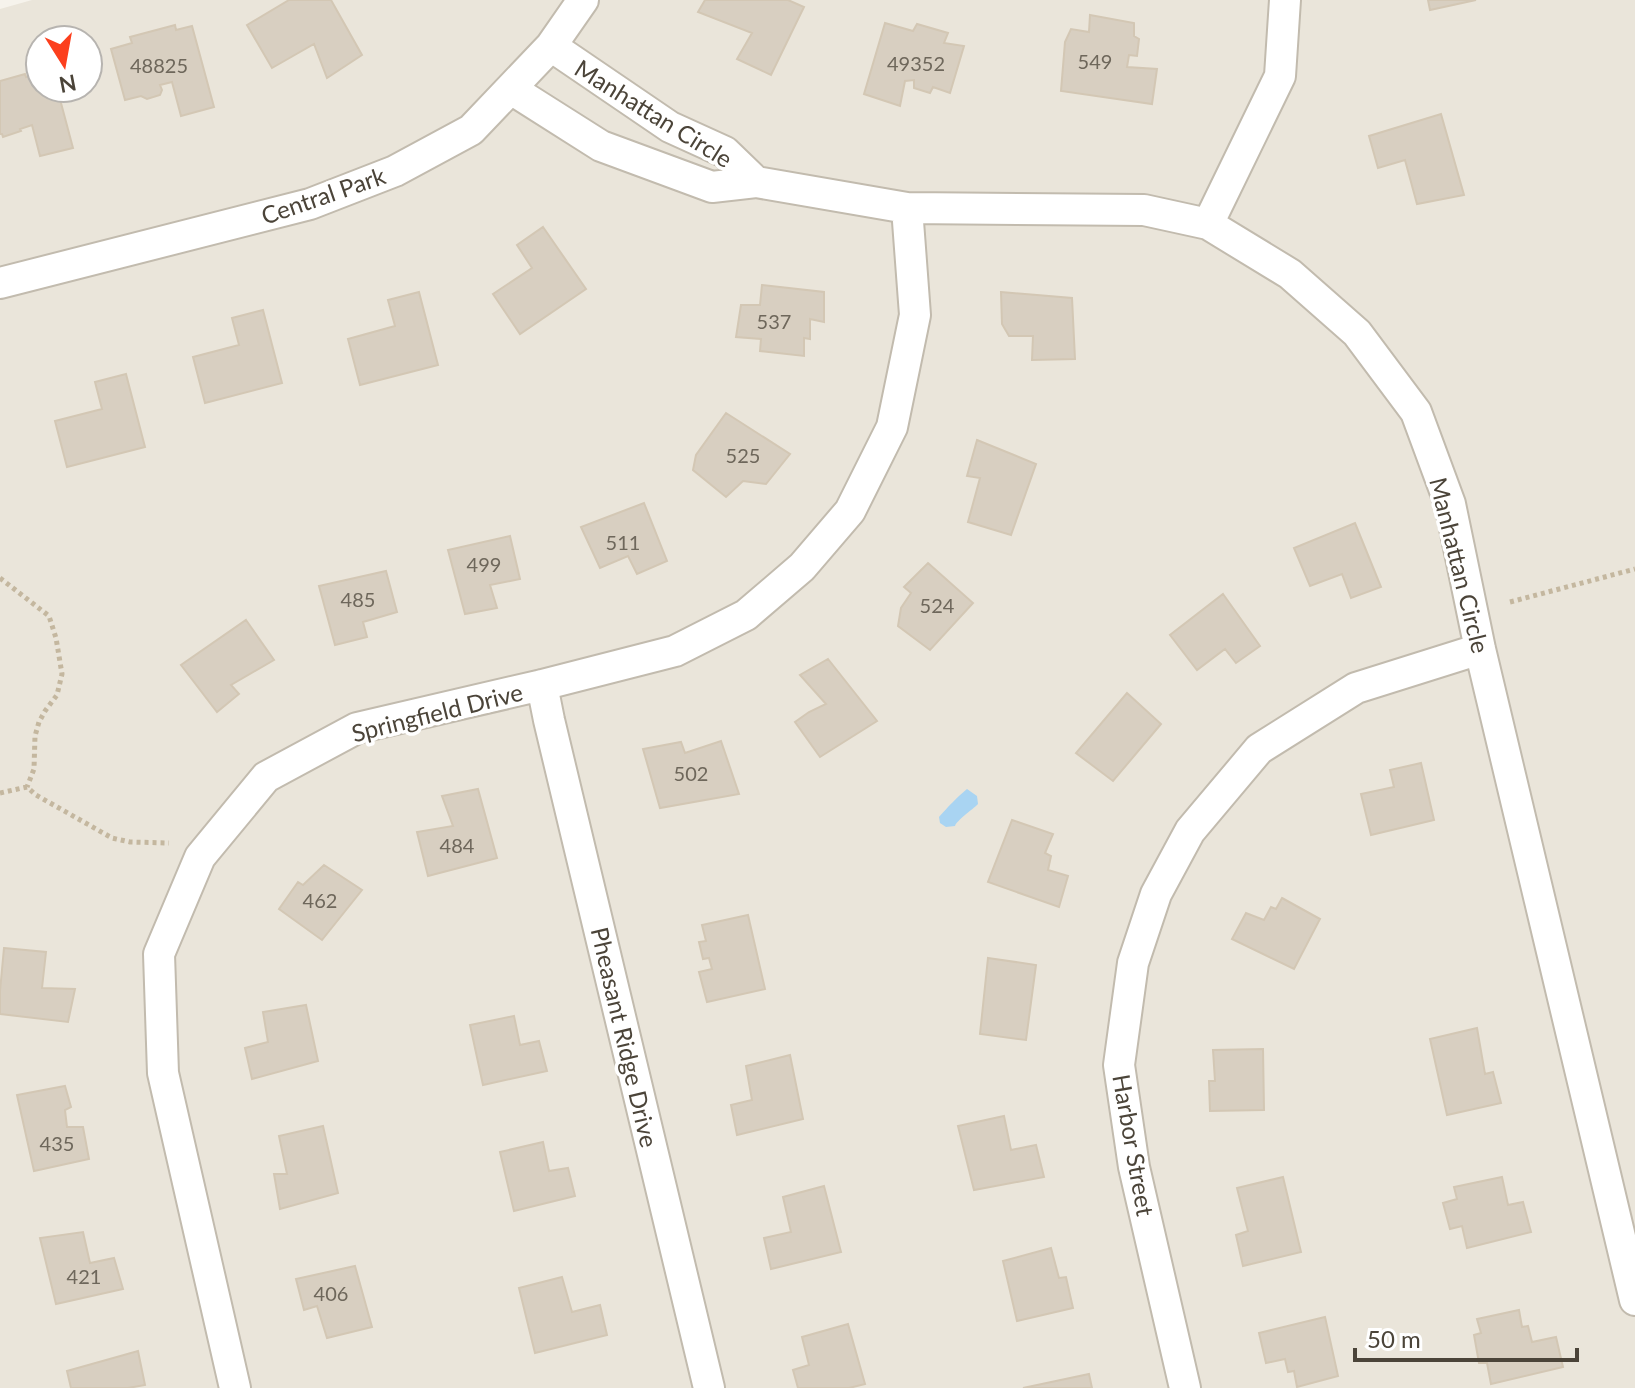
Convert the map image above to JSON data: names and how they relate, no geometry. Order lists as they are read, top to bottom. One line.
{"streets":{"street":["Manhattan Circle","Central Park","Springfield Drive","Pheasant Ridge Drive","Harbor Street"]},"crossings":[["Manhattan Circle","Central Park"],["Manhattan Circle","Springfield Drive"],["Manhattan Circle","Harbor Street"],["Springfield Drive","Pheasant Ridge Drive"]],"house_numbers":["549","49352","48825","537","525","511","499","485","524","502","484","462","435","421","406"],"scale_bar":"50 m","north":"bottom"}
